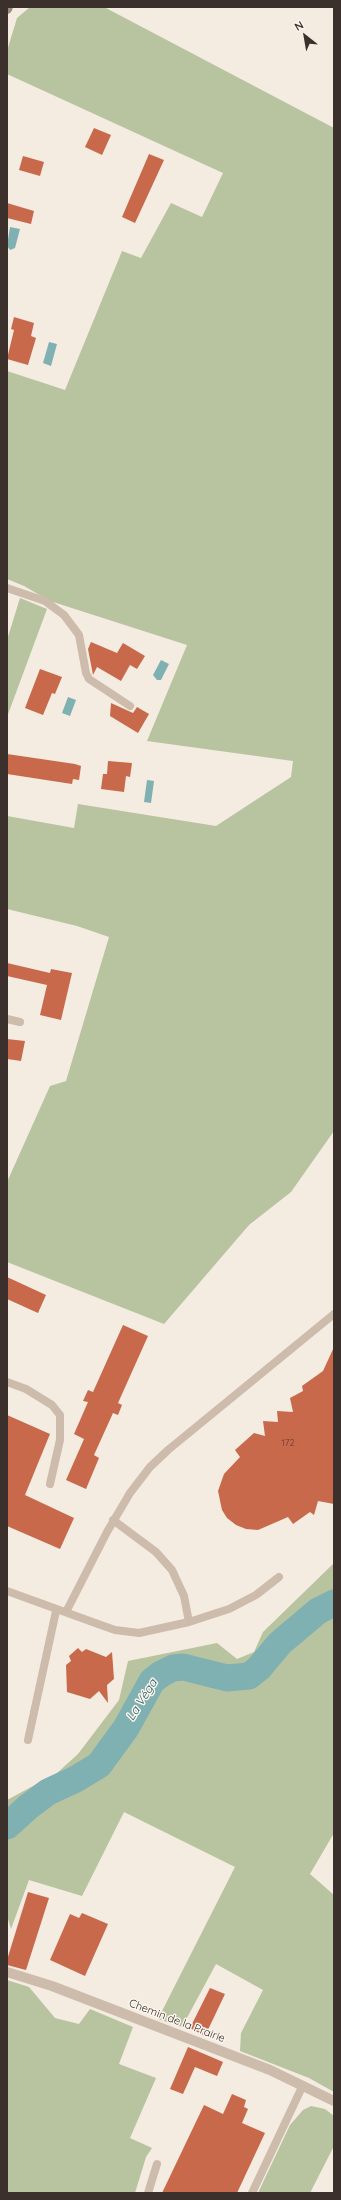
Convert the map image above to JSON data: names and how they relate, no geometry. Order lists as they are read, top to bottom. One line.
{"streets":{"street":["Chemin de la Prairie"]},"water":["La Véga"],"house_numbers":["172"],"north":"top left"}
